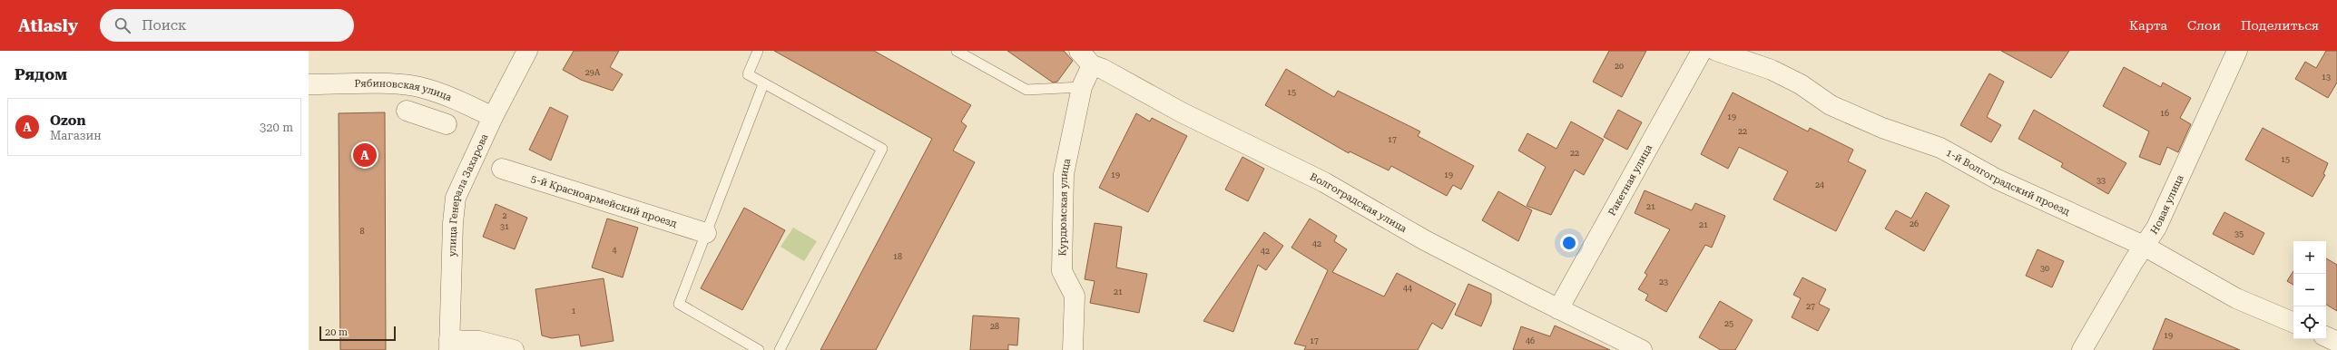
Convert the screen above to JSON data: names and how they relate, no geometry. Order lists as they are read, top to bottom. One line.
{"streets":{"street":["Рябиновская улица","Ракетная улица","1-й Волгоградский проезд","улица Генерала Захарова","5-й Красноармейский проезд","Волгоградская улица","Новая улица","Курдюмская улица"]},"crossings":[["Рябиновская улица","улица Генерала Захарова"],["Ракетная улица","Волгоградская улица"],["1-й Волгоградский проезд","Новая улица"],["Волгоградская улица","Курдюмская улица"]],"house_numbers":["20","29А","13","15","16","19","22","17","22","15","19","19","33","24","21","2","26","21","31","8","35","42","4","42","18","30","23","44","21","27","1","25","28","19","17","46"],"scale_bar":"20 m","page":{"header":"Atlasly","search":"Поиск","nav":["Карта","Слои","Поделиться"],"heading":"Рядом","list":[{"mark":"A","name":"Ozon","note":"Магазин","value":"320 m"}],"pins":"A","map_buttons":["+","−"],"scale":"20 m"}}
